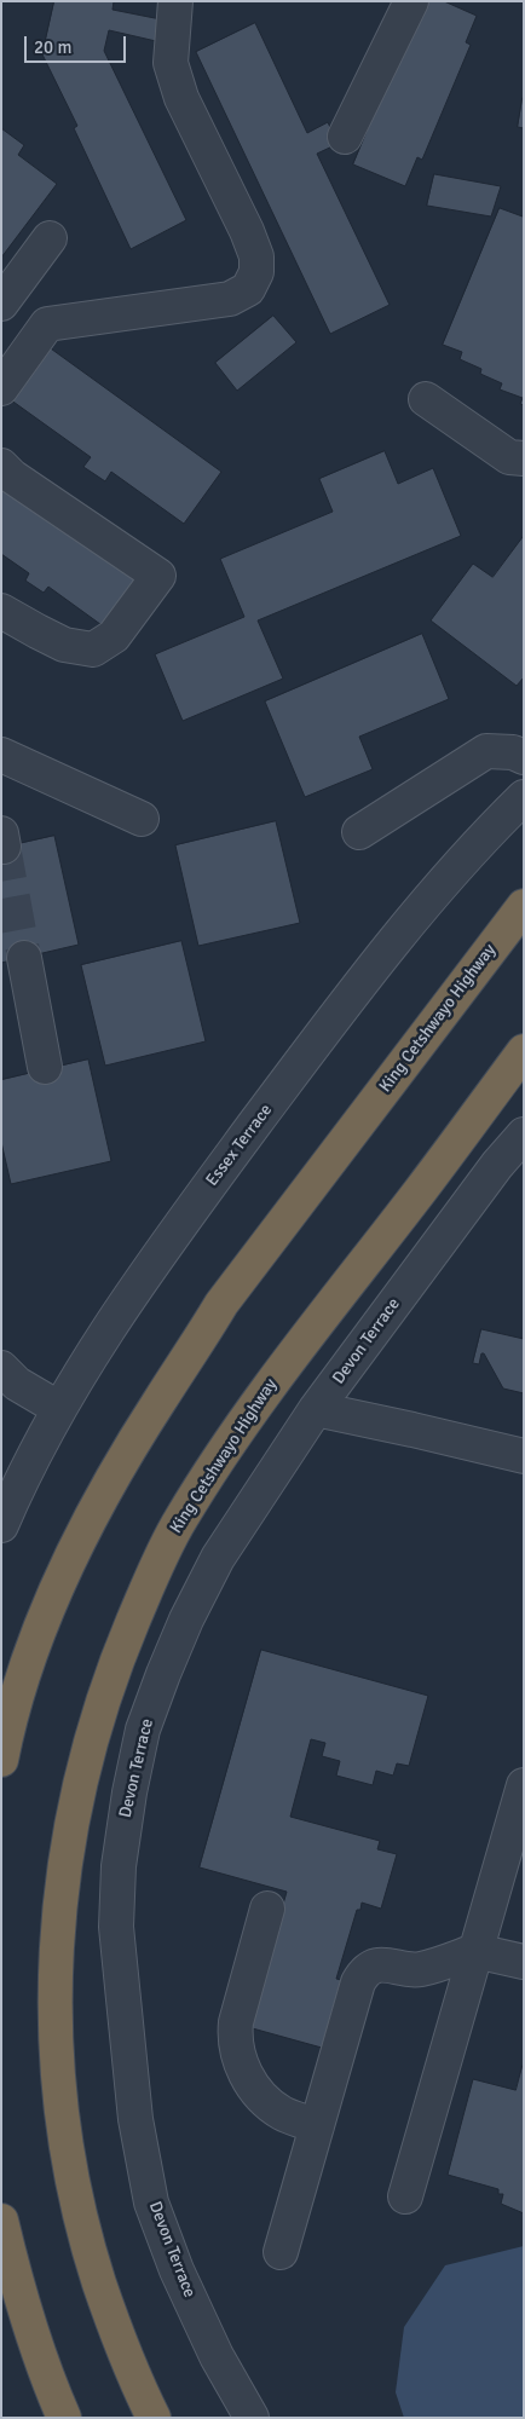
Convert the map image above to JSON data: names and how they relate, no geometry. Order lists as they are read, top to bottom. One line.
{"streets":{"highway":["King Cetshwayo Highway"],"street":["Essex Terrace","Devon Terrace"]},"scale_bar":"20 m"}
